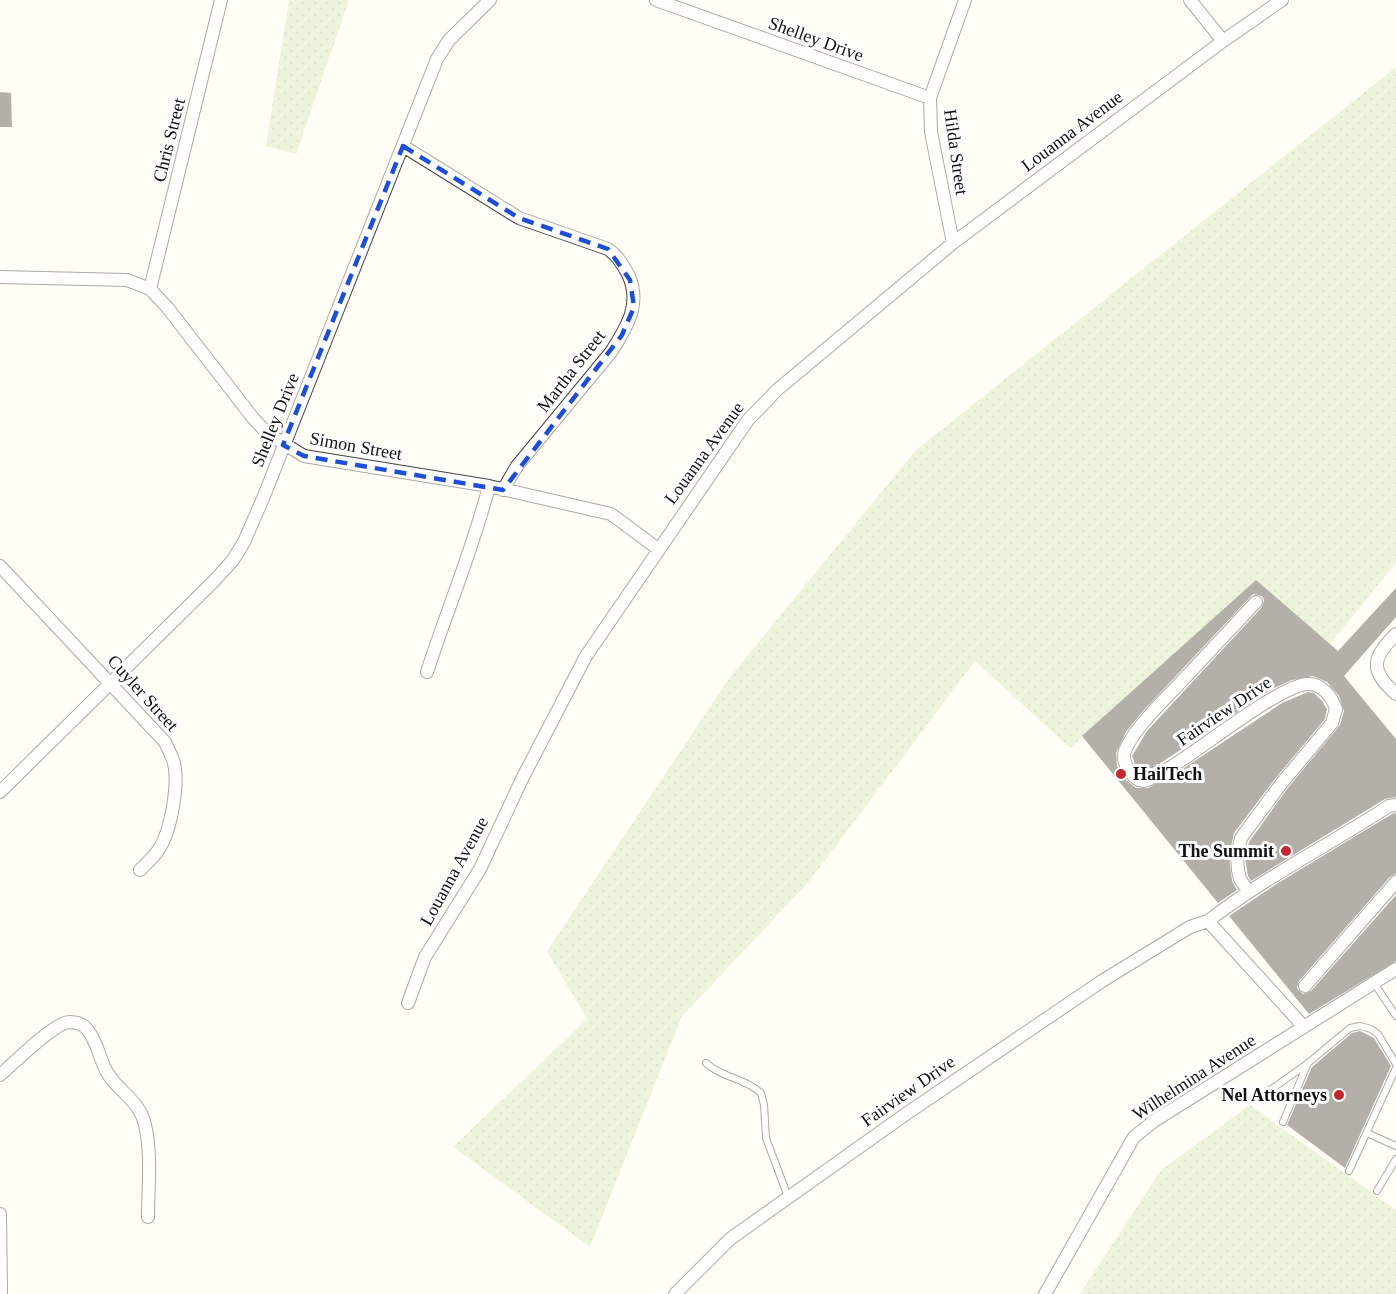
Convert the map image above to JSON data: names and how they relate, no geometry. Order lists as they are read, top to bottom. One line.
{"streets":{"street":["Shelley Drive","Louanna Avenue","Chris Street","Hilda Street","Martha Street","Simon Street","Cuyler Street","Fairview Drive","Wilhelmina Avenue"]},"crossings":[["Shelley Drive","Hilda Street"],["Shelley Drive","Martha Street"],["Shelley Drive","Simon Street"],["Shelley Drive","Cuyler Street"],["Louanna Avenue","Hilda Street"],["Louanna Avenue","Simon Street"],["Chris Street","Simon Street"],["Martha Street","Simon Street"]],"places":["HailTech","The Summit","Nel Attorneys"]}
